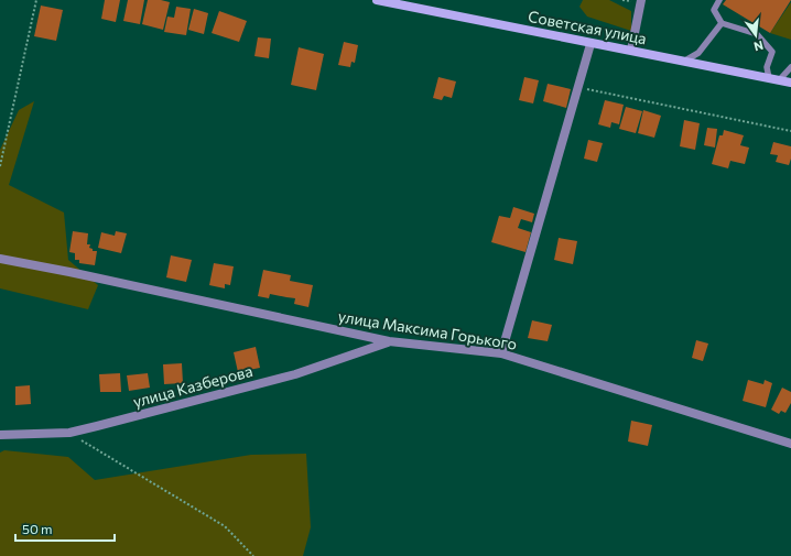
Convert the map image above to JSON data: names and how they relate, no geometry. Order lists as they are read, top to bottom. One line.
{"streets":{"street":["Советская улица","улица Максима Горького","улица Казберова"]},"crossings":[["улица Максима Горького","улица Казберова"]],"scale_bar":"50 m","north":"bottom"}
